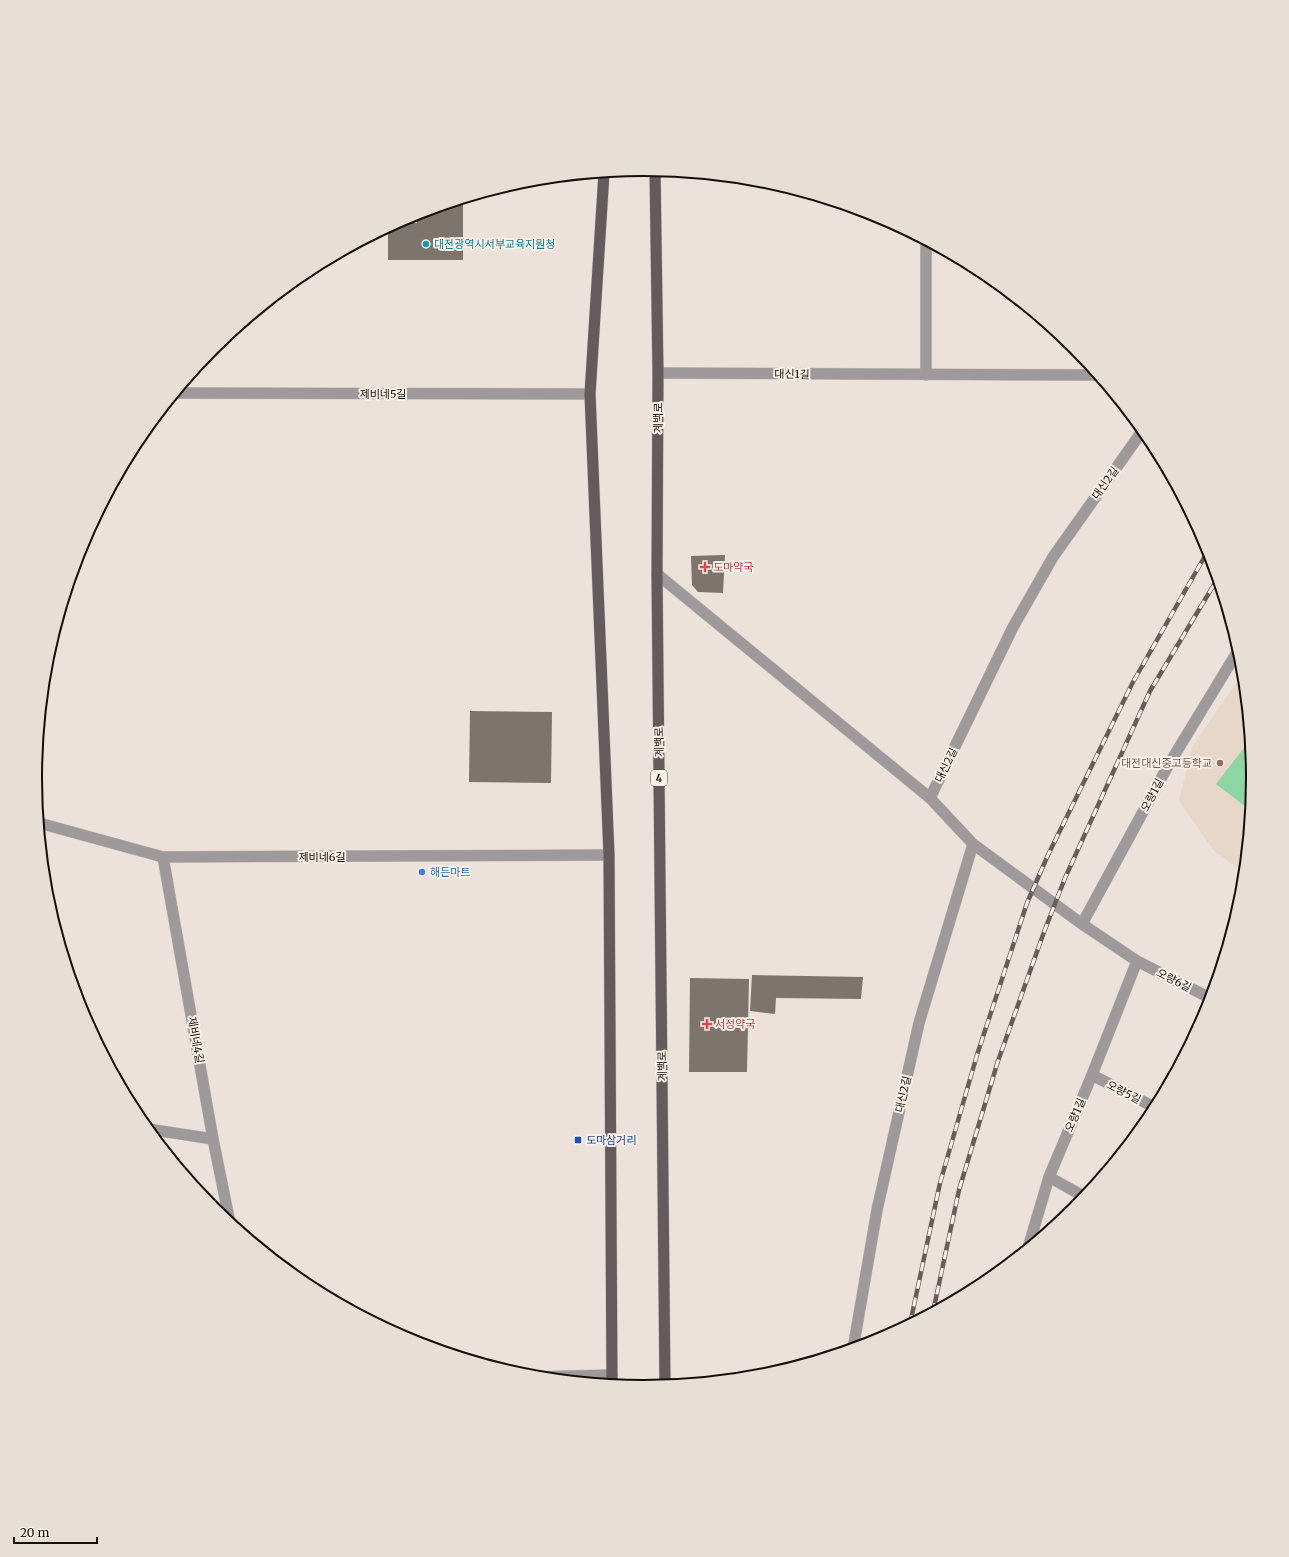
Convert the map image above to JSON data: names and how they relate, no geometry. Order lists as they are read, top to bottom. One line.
{"streets":{"main road":["계백로","4"],"street":["대신1길","제비네5길","대신2길","오량1길","제비네6길","오량6길","제비네4길","오량5길"]},"crossings":[["대신1길","계백로"],["계백로","대신2길"],["대신2길","오량6길"],["오량1길","오량6길"],["오량1길","오량5길"],["제비네6길","제비네4길"]],"places":{"other":["대전광역시서부교육지원청","대전대신중고등학교","해든마트"],"health":["도마약국","서정약국"],"transit":["도마삼거리"]},"scale_bar":"20 m"}
